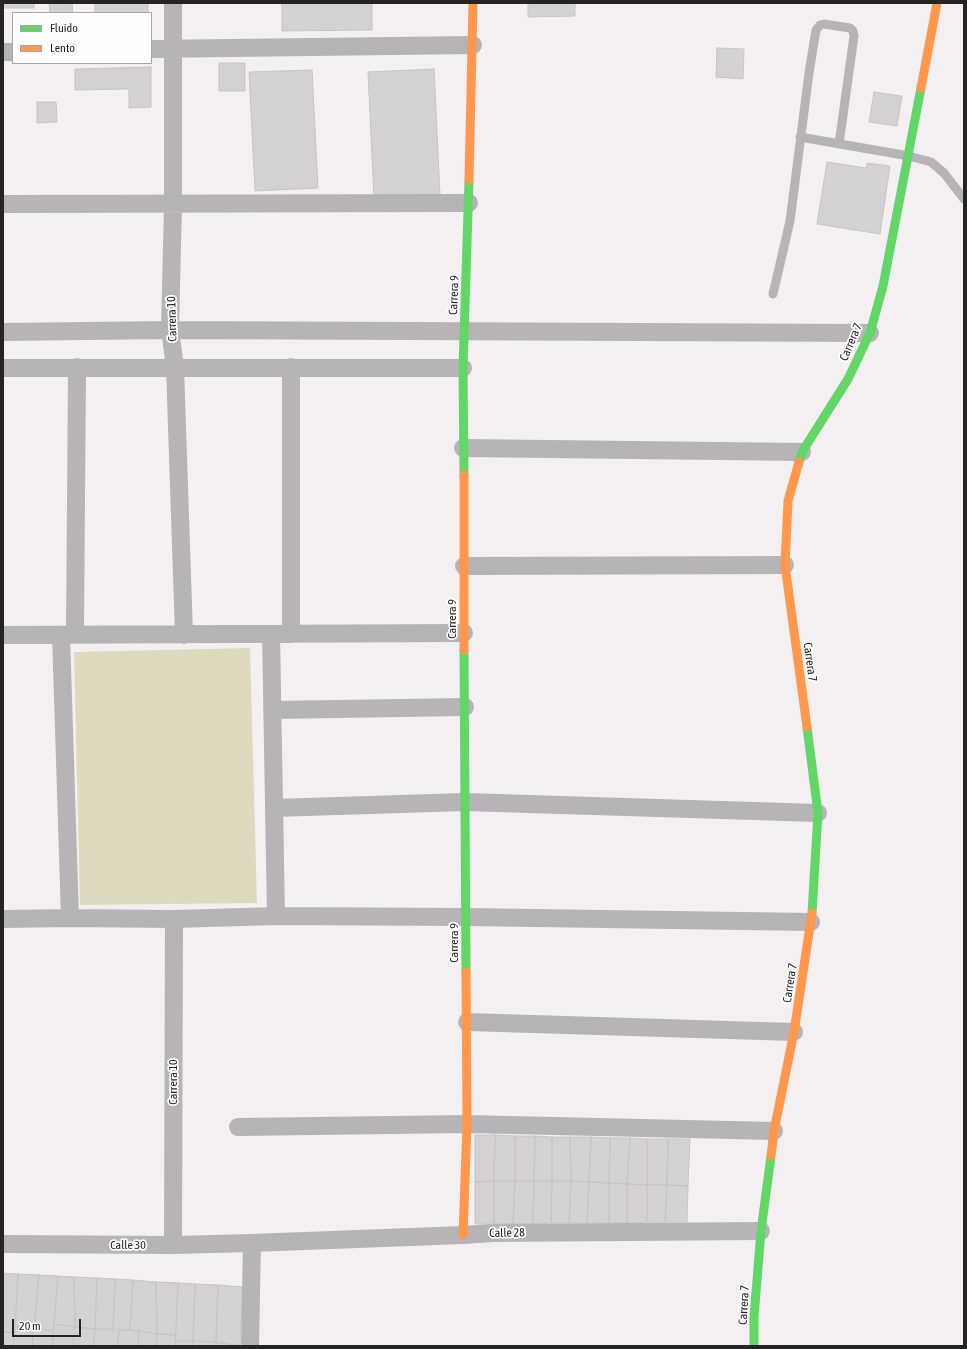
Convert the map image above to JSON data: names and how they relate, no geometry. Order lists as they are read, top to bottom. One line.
{"streets":{"street":["Carrera 9","Carrera 10","Carrera 7","Calle 28","Calle 30"]},"crossings":[["Carrera 9","Calle 28"],["Carrera 10","Calle 30"],["Carrera 7","Calle 28"],["Calle 28","Calle 30"]],"legend":["Fluido","Lento"],"scale_bar":"20 m"}
